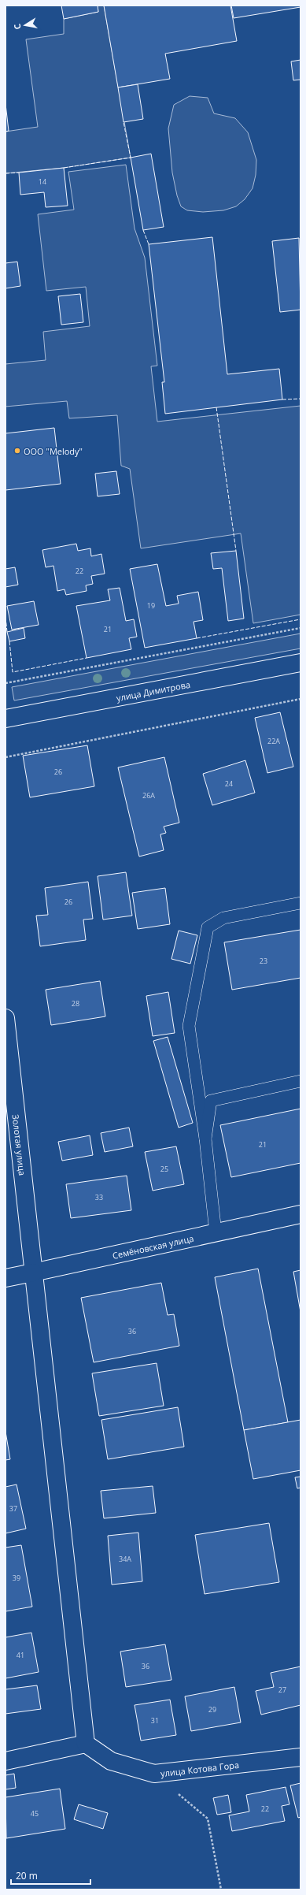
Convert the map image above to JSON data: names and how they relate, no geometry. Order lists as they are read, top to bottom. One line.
{"streets":{"street":["улица Димитрова","Золотая улица","Семёновская улица","улица Котова Гора"]},"crossings":[["Золотая улица","Семёновская улица"],["Золотая улица","улица Котова Гора"]],"places":["ООО \"Melody\""],"house_numbers":["14","22","19","21","22А","26","24","26А","26","23","28","21","25","33","36","37","34А","39","41","36","27","29","31","22","45"],"scale_bar":"20 m","north":"left"}
